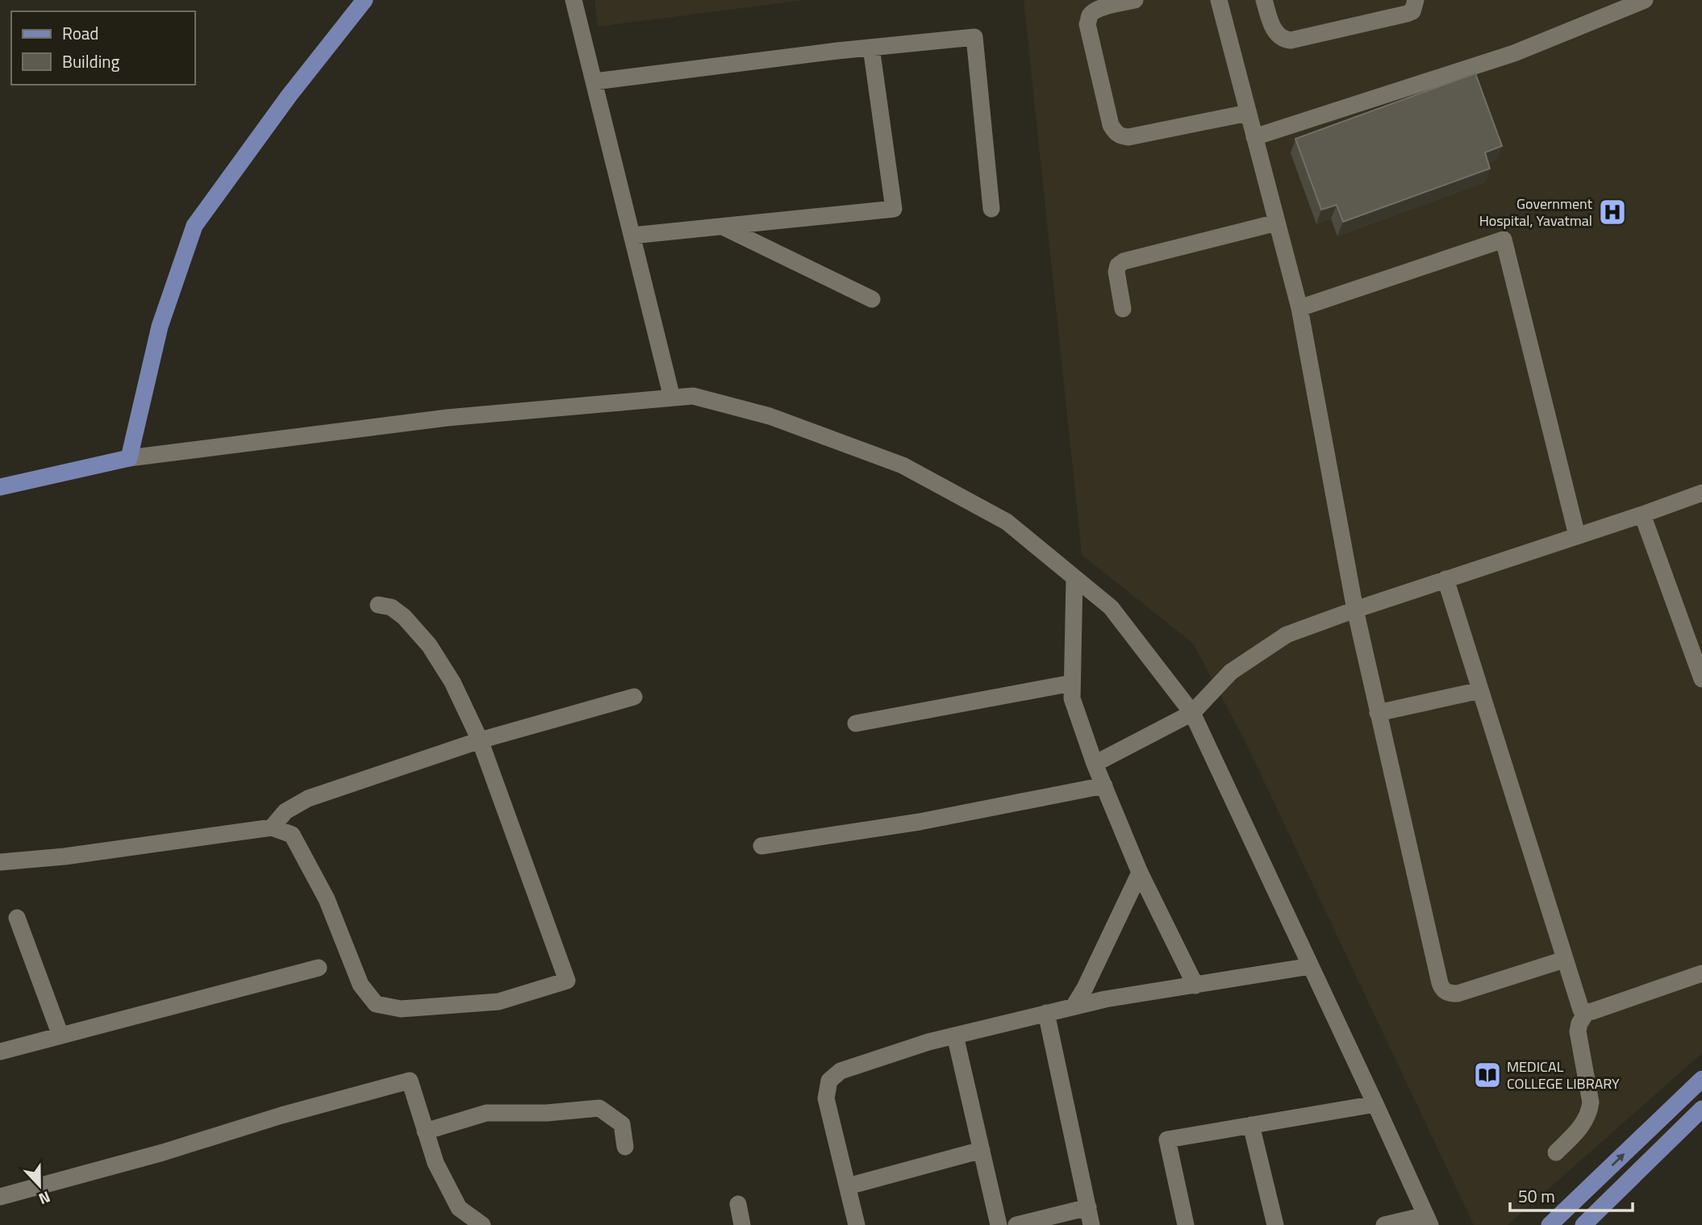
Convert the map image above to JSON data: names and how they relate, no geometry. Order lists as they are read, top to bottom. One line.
{"places":{"hospital":["Government Hospital, Yavatmal"],"library":["MEDICAL COLLEGE LIBRARY"]},"legend":["Road","Building"],"scale_bar":"50 m","north":"bottom"}
